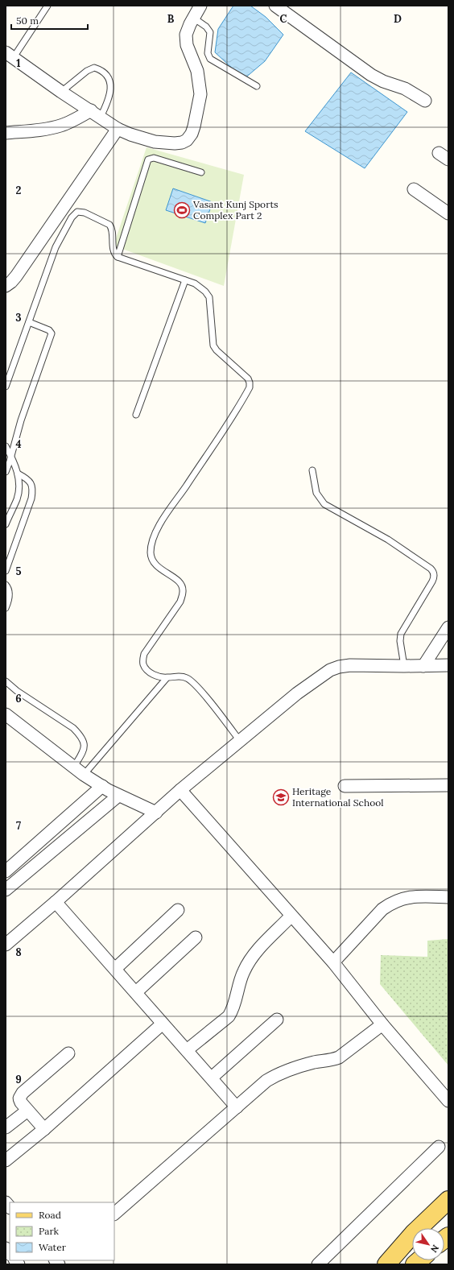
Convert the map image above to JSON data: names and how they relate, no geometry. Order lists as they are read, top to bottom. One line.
{"places":{"sports":["Vasant Kunj Sports Complex Part 2"],"school or university":["Heritage International School"]},"legend":["Road","Park","Water"],"scale_bar":"50 m","north":"bottom right","grid":{"columns":["B","C","D"],"rows":["1","2","3","4","5","6","7","8","9"]}}
